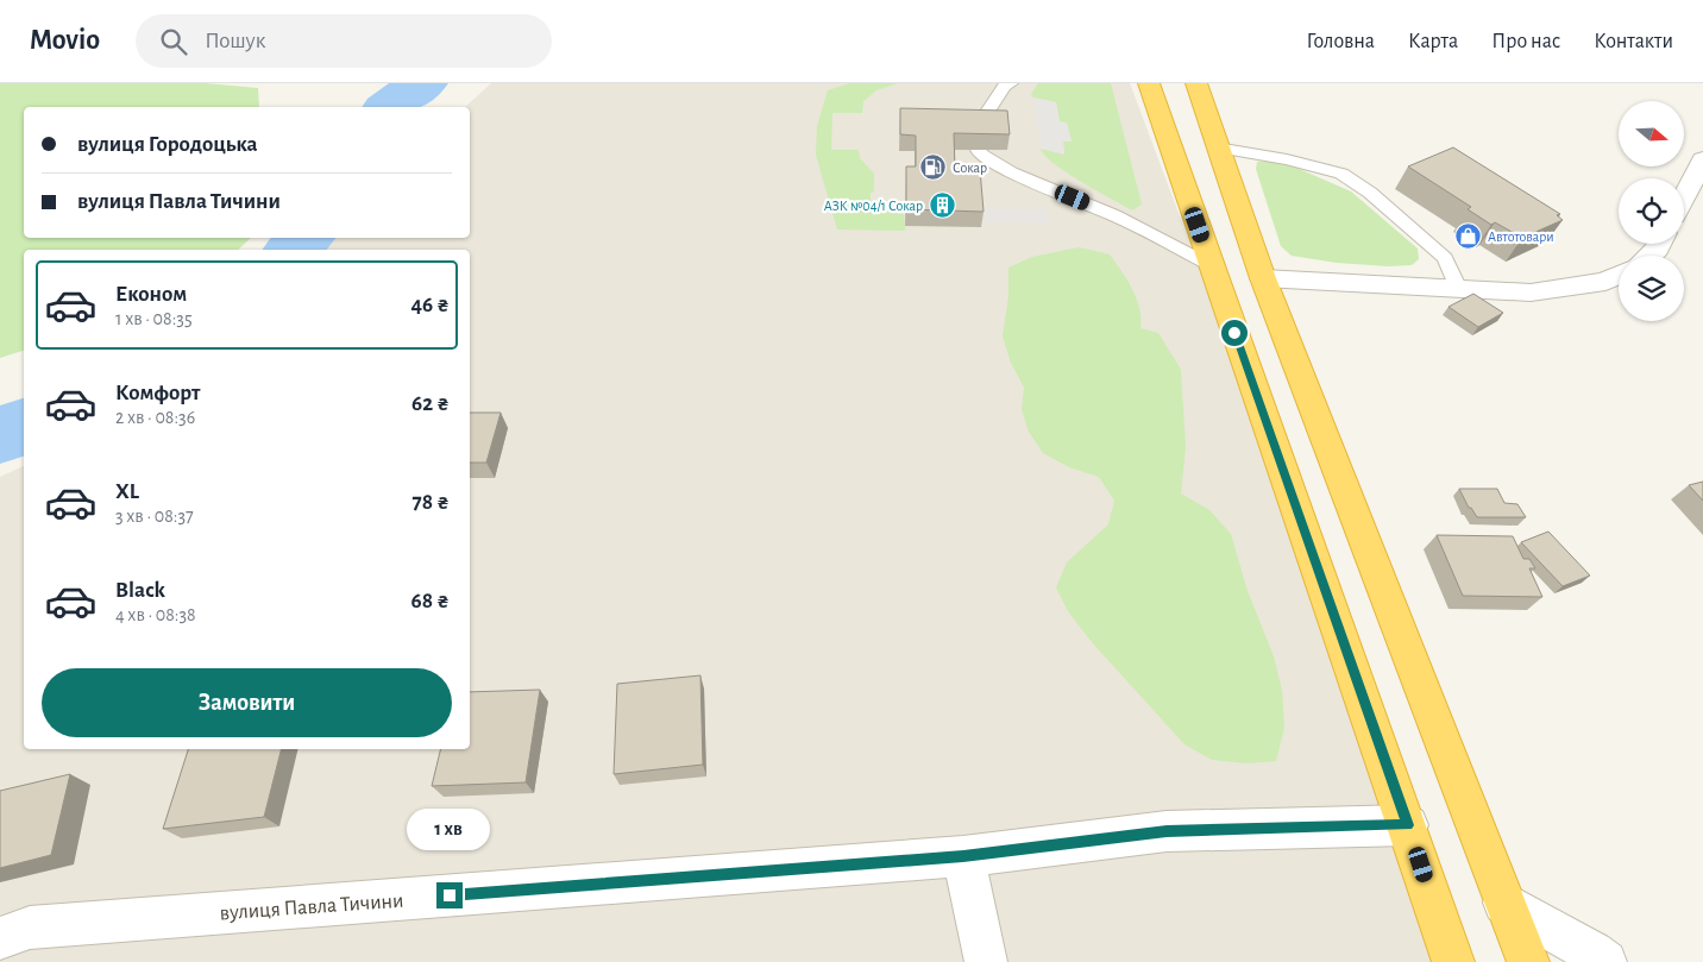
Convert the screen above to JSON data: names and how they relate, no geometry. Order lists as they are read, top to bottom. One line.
{"streets":{"street":["вулиця Павла Тичини"]},"places":{"fuel station":["Сокар"],"building":["АЗК №04/1 Сокар"],"shop":["Автотовари"]},"north":"right","page":{"header":"Movio","search":"Пошук","nav":["Головна","Карта","Про нас","Контакти"],"banner":["вулиця Городоцька","вулиця Павла Тичини"],"list":[{"name":"Економ","note":"1 хв · 08:35","value":"46 ₴"},{"name":"Комфорт","note":"2 хв · 08:36","value":"62 ₴"},{"name":"XL","note":"3 хв · 08:37","value":"78 ₴"},{"name":"Black","note":"4 хв · 08:38","value":"68 ₴"}],"buttons":"Замовити","bubble":"1 хв"}}
